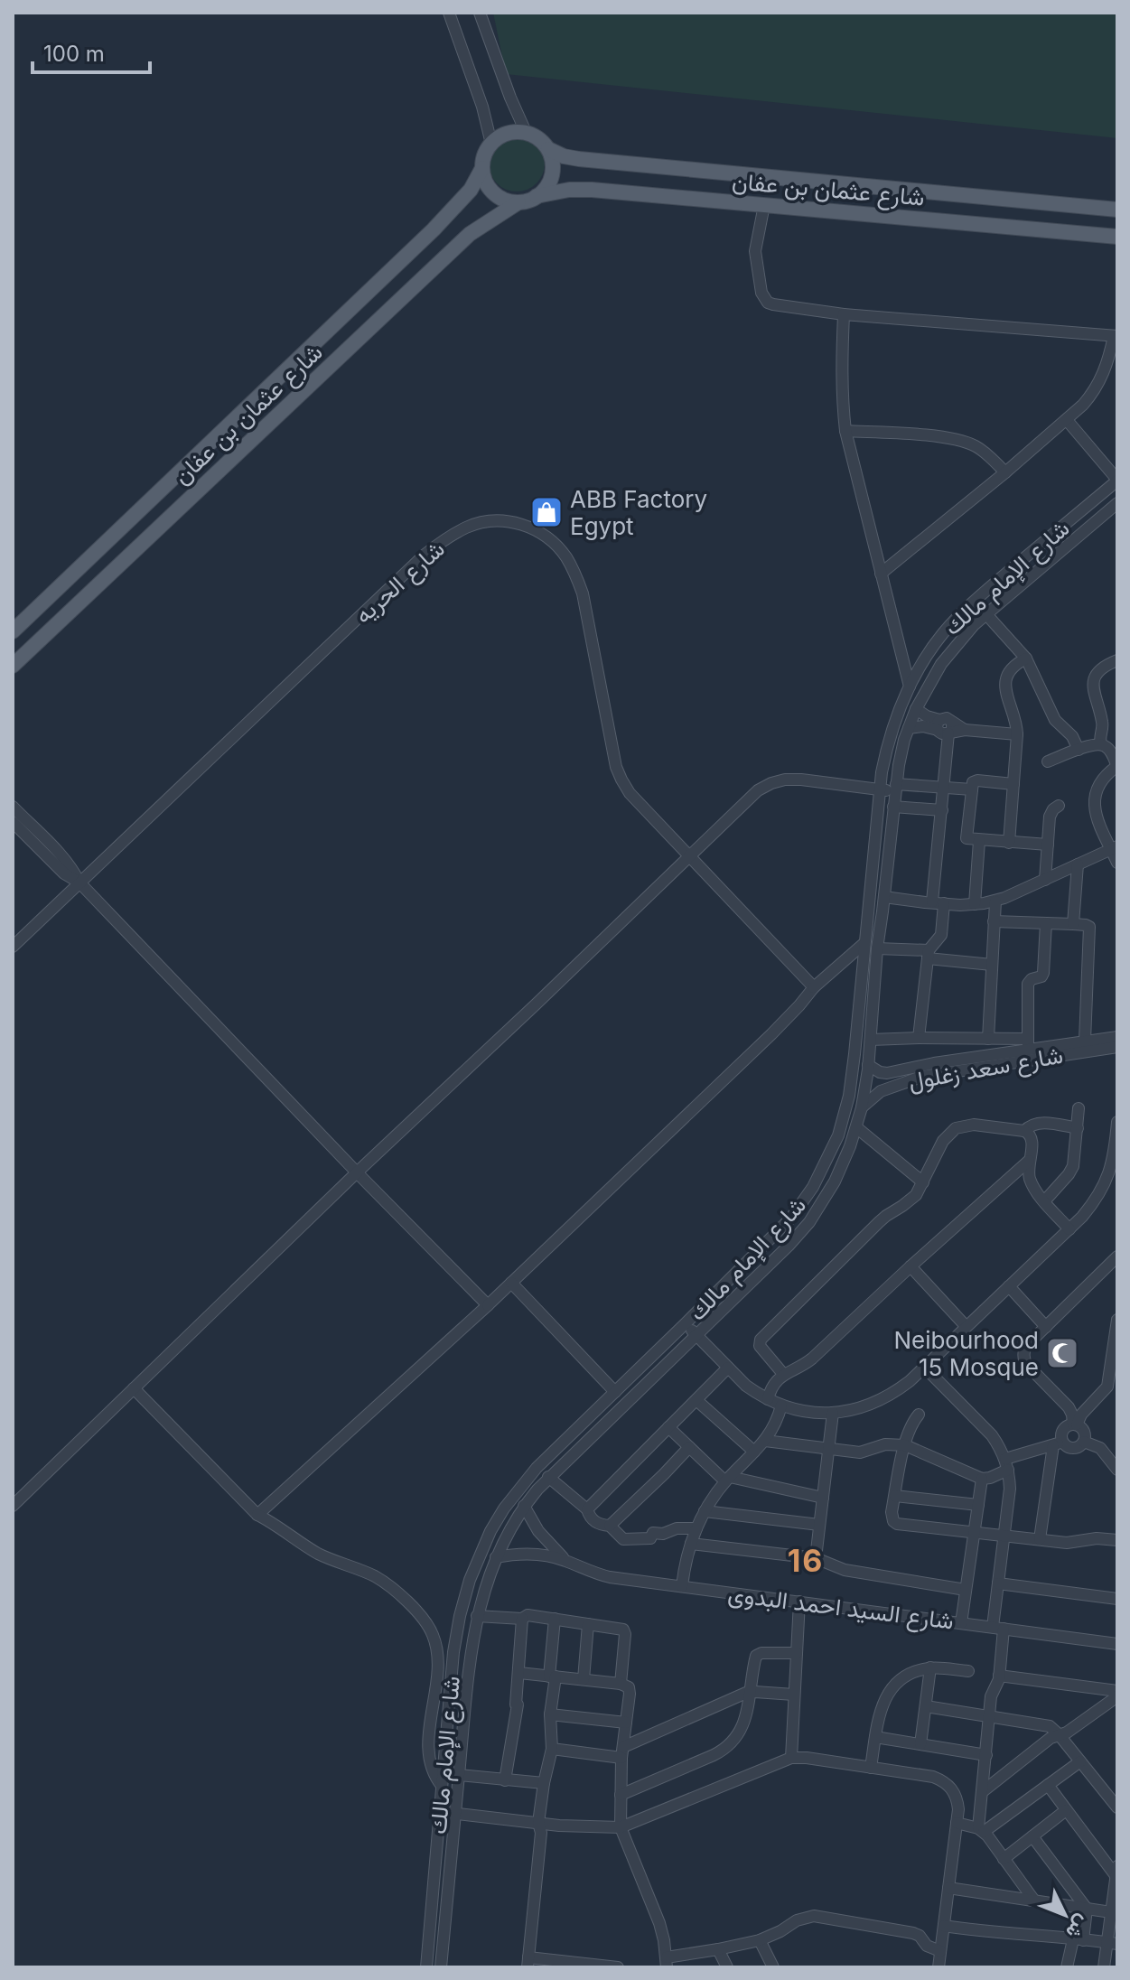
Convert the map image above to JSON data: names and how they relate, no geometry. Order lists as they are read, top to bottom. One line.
{"streets":{"main road":["شارع عثمان بن عفان"],"street":["شارع الإمام مالك","شارع الحريه","شارع سعد زغلول","شارع السيد احمد البدوى"]},"crossings":[["شارع الإمام مالك","شارع سعد زغلول"],["شارع الإمام مالك","شارع السيد احمد البدوى"]],"districts":["16"],"places":{"shop":["ABB Factory Egypt"],"mosque":["Neibourhood 15 Mosque"]},"scale_bar":"100 m","north":"bottom right"}
